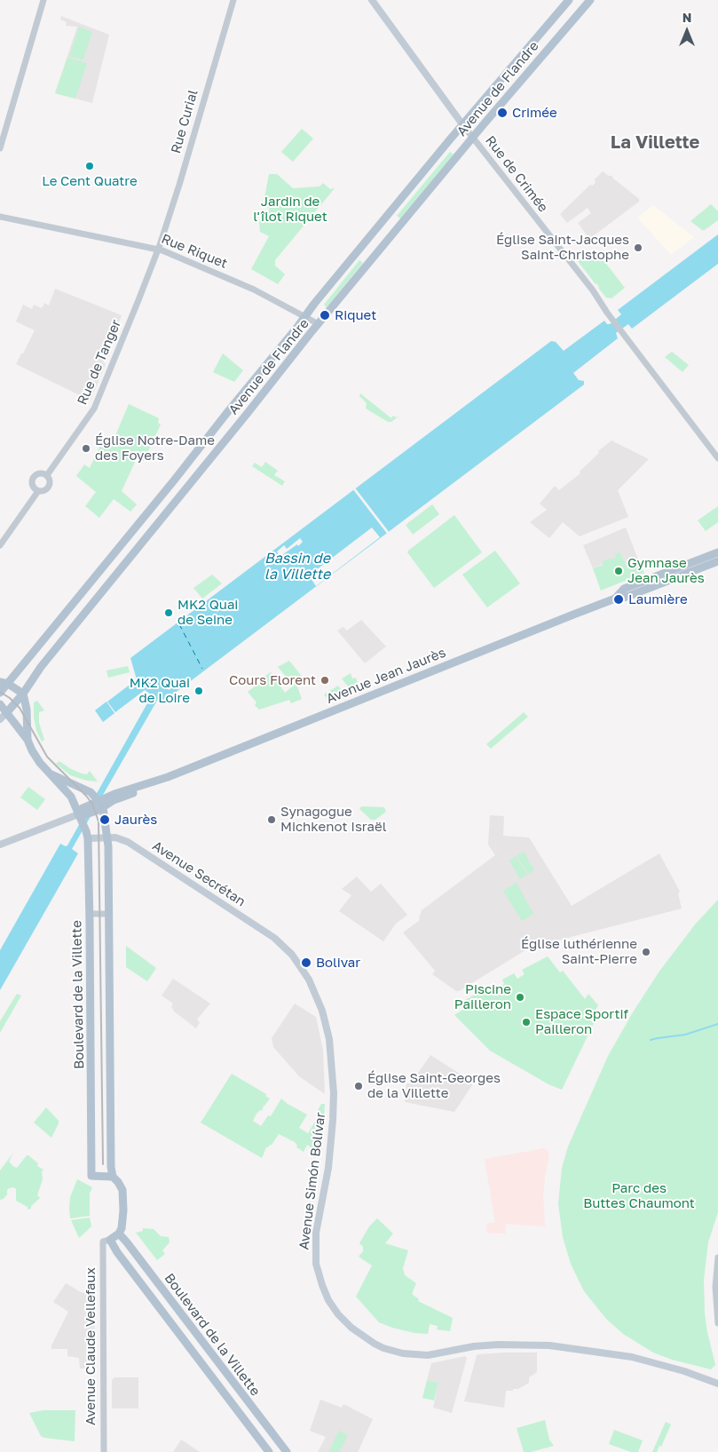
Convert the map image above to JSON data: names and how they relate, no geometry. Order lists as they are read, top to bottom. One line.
{"streets":{"main road":["Avenue de Flandre","Rue de Crimée","Avenue Jean Jaurès","Avenue Secrétan","Boulevard de la Villette","Avenue Simón Bolívar"],"street":["Rue Curial","Rue Riquet","Rue de Tanger","Avenue Claude Vellefaux"]},"crossings":[["Avenue de Flandre","Rue de Crimée"],["Avenue de Flandre","Rue Riquet"],["Avenue de Flandre","Boulevard de la Villette"],["Rue Curial","Rue Riquet"],["Rue Curial","Rue de Tanger"],["Rue Riquet","Rue de Tanger"],["Avenue Jean Jaurès","Boulevard de la Villette"],["Avenue Secrétan","Boulevard de la Villette"],["Avenue Secrétan","Avenue Simón Bolívar"],["Boulevard de la Villette","Avenue Claude Vellefaux"]],"districts":["La Villette"],"water":["Bassin de la Villette"],"parks":["Jardin de l'îlot Riquet","Parc des Buttes Chaumont"],"places":["Crimée","Le Cent Quatre","Église Saint-Jacques Saint-Christophe","Riquet","Église Notre-Dame des Foyers","Gymnase Jean Jaurès","Laumière","MK2 Quai de Seine","Cours Florent","MK2 Quai de Loire","Jaurès","Synagogue Michkenot Israël","Église luthérienne Saint-Pierre","Bolivar","Piscine Pailleron","Espace Sportif Pailleron","Église Saint-Georges de la Villette"],"north":"top"}
